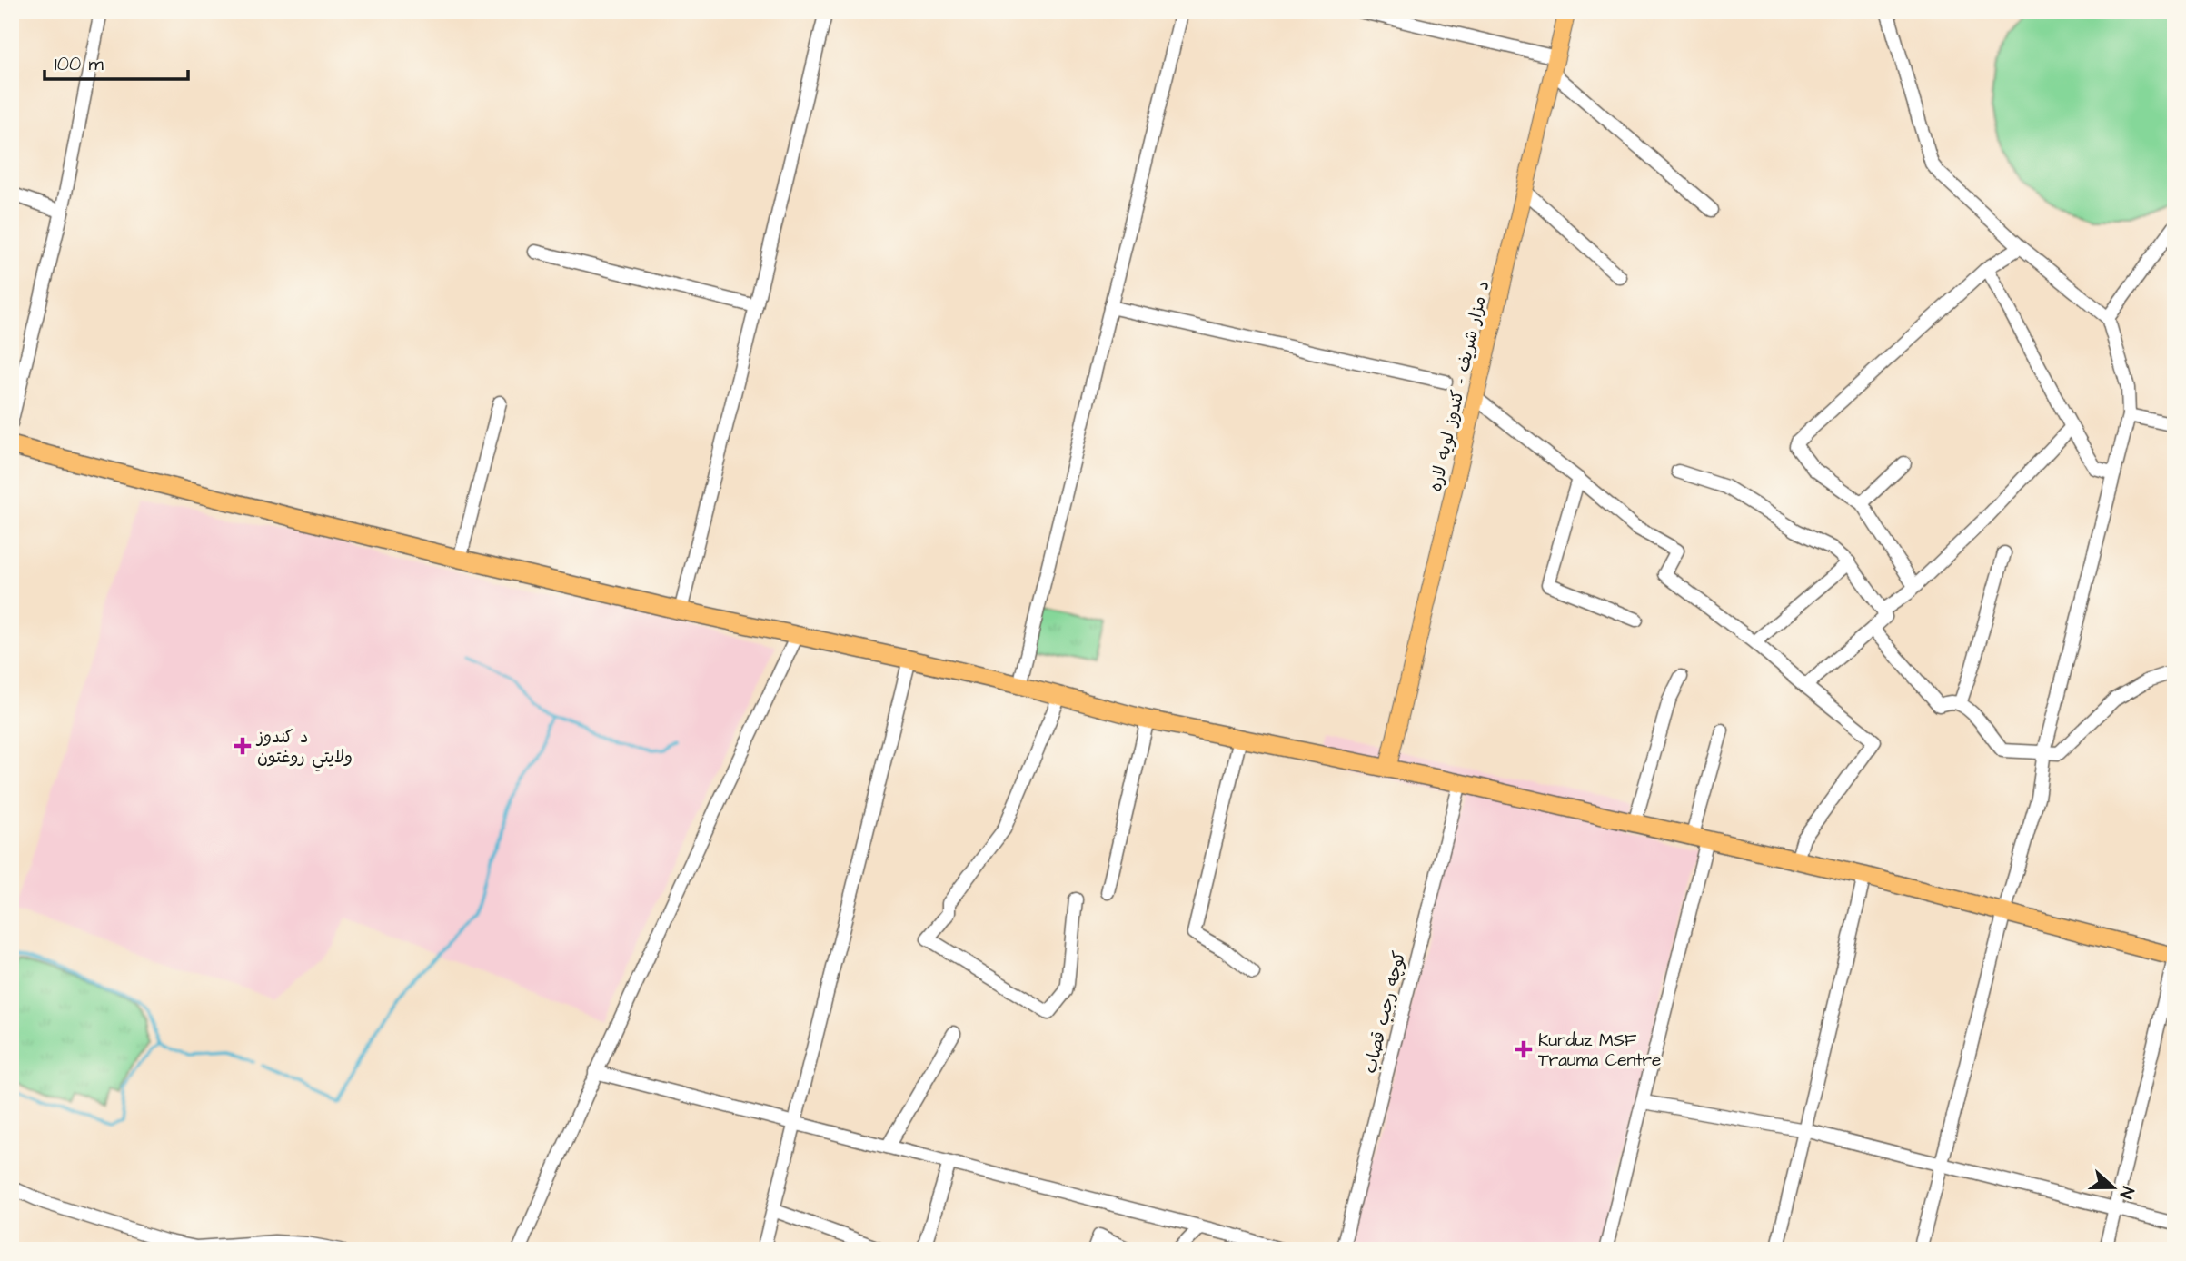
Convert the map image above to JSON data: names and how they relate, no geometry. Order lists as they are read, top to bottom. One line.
{"streets":{"main road":["د مزار شریف - کندوز لویه لاره"],"street":["کوچه رجب قصاب"]},"places":{"health":["د کندوز ولایتي روغتون","Kunduz MSF Trauma Centre"]},"scale_bar":"100 m","north":"right"}
